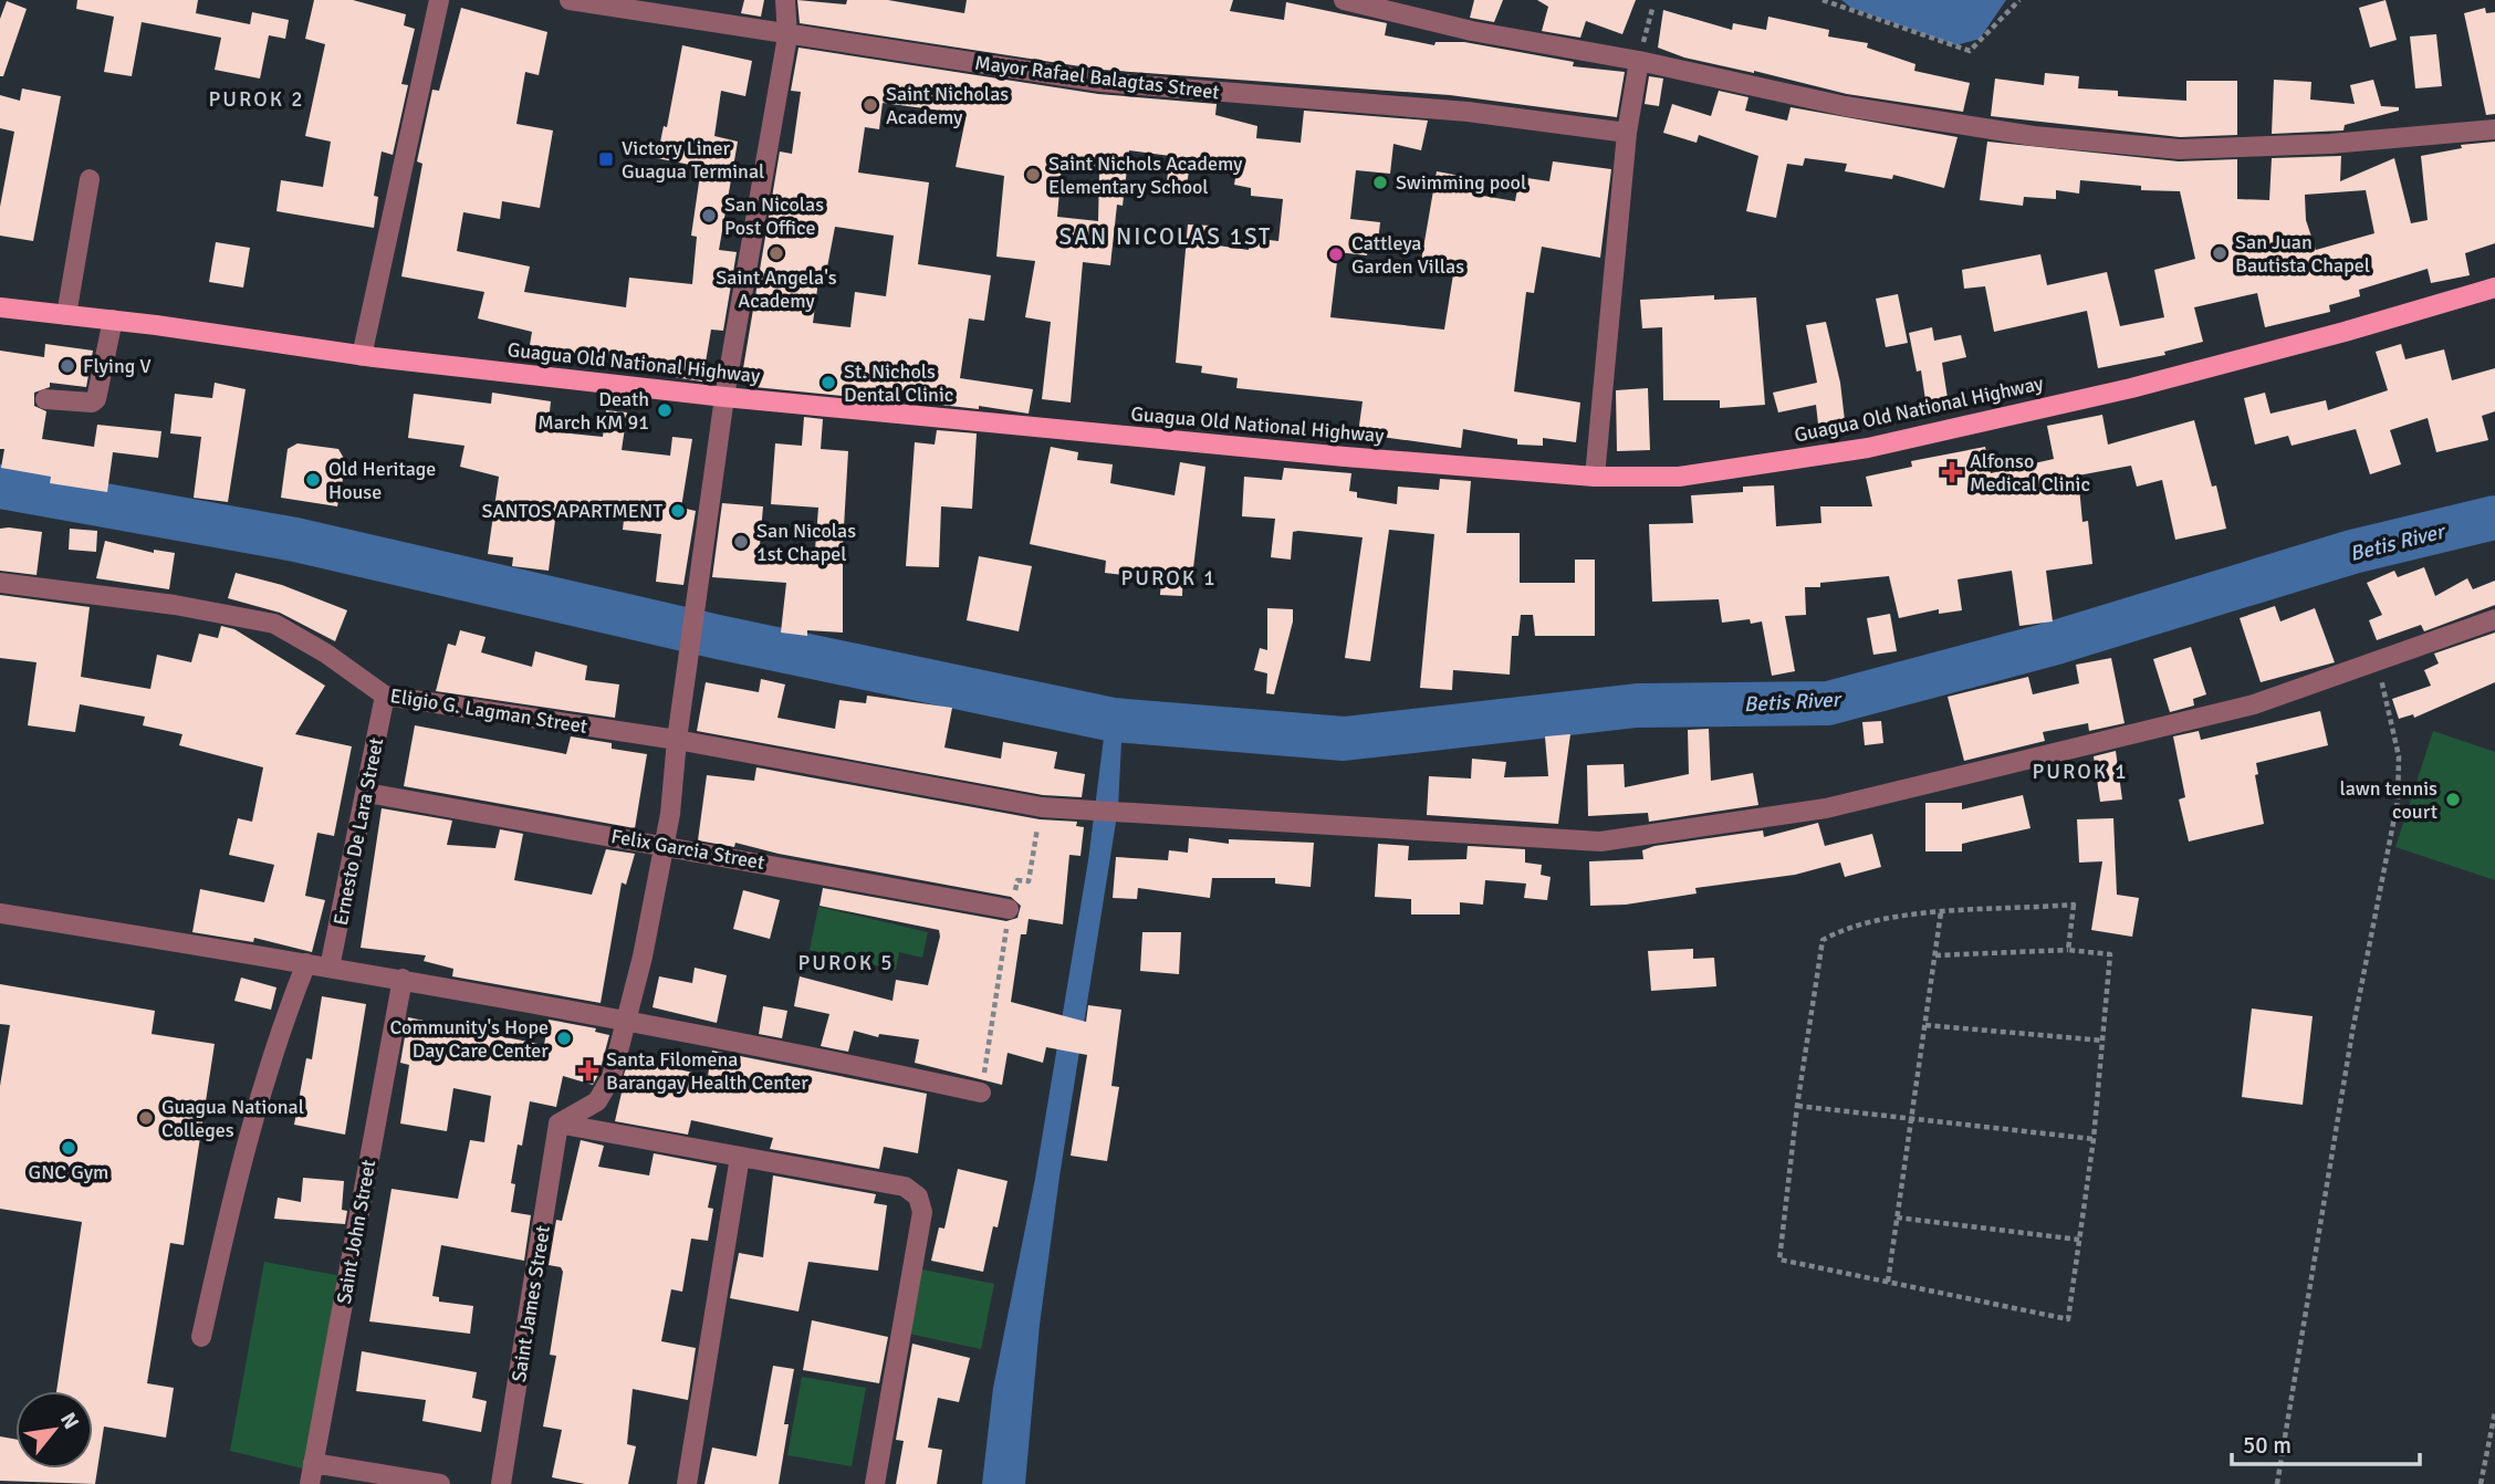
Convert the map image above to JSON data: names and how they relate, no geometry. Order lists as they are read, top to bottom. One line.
{"streets":{"main road":["Guagua Old National Highway"],"street":["Mayor Rafael Balagtas Street","Eligio G. Lagman Street","Ernesto De Lara Street","Felix Garcia Street","Saint John Street","Saint James Street"]},"crossings":[["Eligio G. Lagman Street","Ernesto De Lara Street"],["Ernesto De Lara Street","Felix Garcia Street"]],"districts":["PUROK 2","SAN NICOLAS 1ST","PUROK 1","PUROK 1","PUROK 5"],"water":["Betis River"],"places":{"other":["Saint Nicholas Academy","Saint Nichols Academy Elementary School","Swimming pool","San Nicolas Post Office","Saint Angela's Academy","San Juan Bautista Chapel","Cattleya Garden Villas","Flying V","St. Nichols Dental Clinic","Death March KM 91","Old Heritage House","SANTOS APARTMENT","San Nicolas 1st Chapel","lawn tennis court","Community's Hope Day Care Center","Guagua National Colleges","GNC Gym"],"transit":["Victory Liner Guagua Terminal"],"health":["Alfonso Medical Clinic","Santa Filomena Barangay Health Center"]},"scale_bar":"50 m","north":"top right"}
